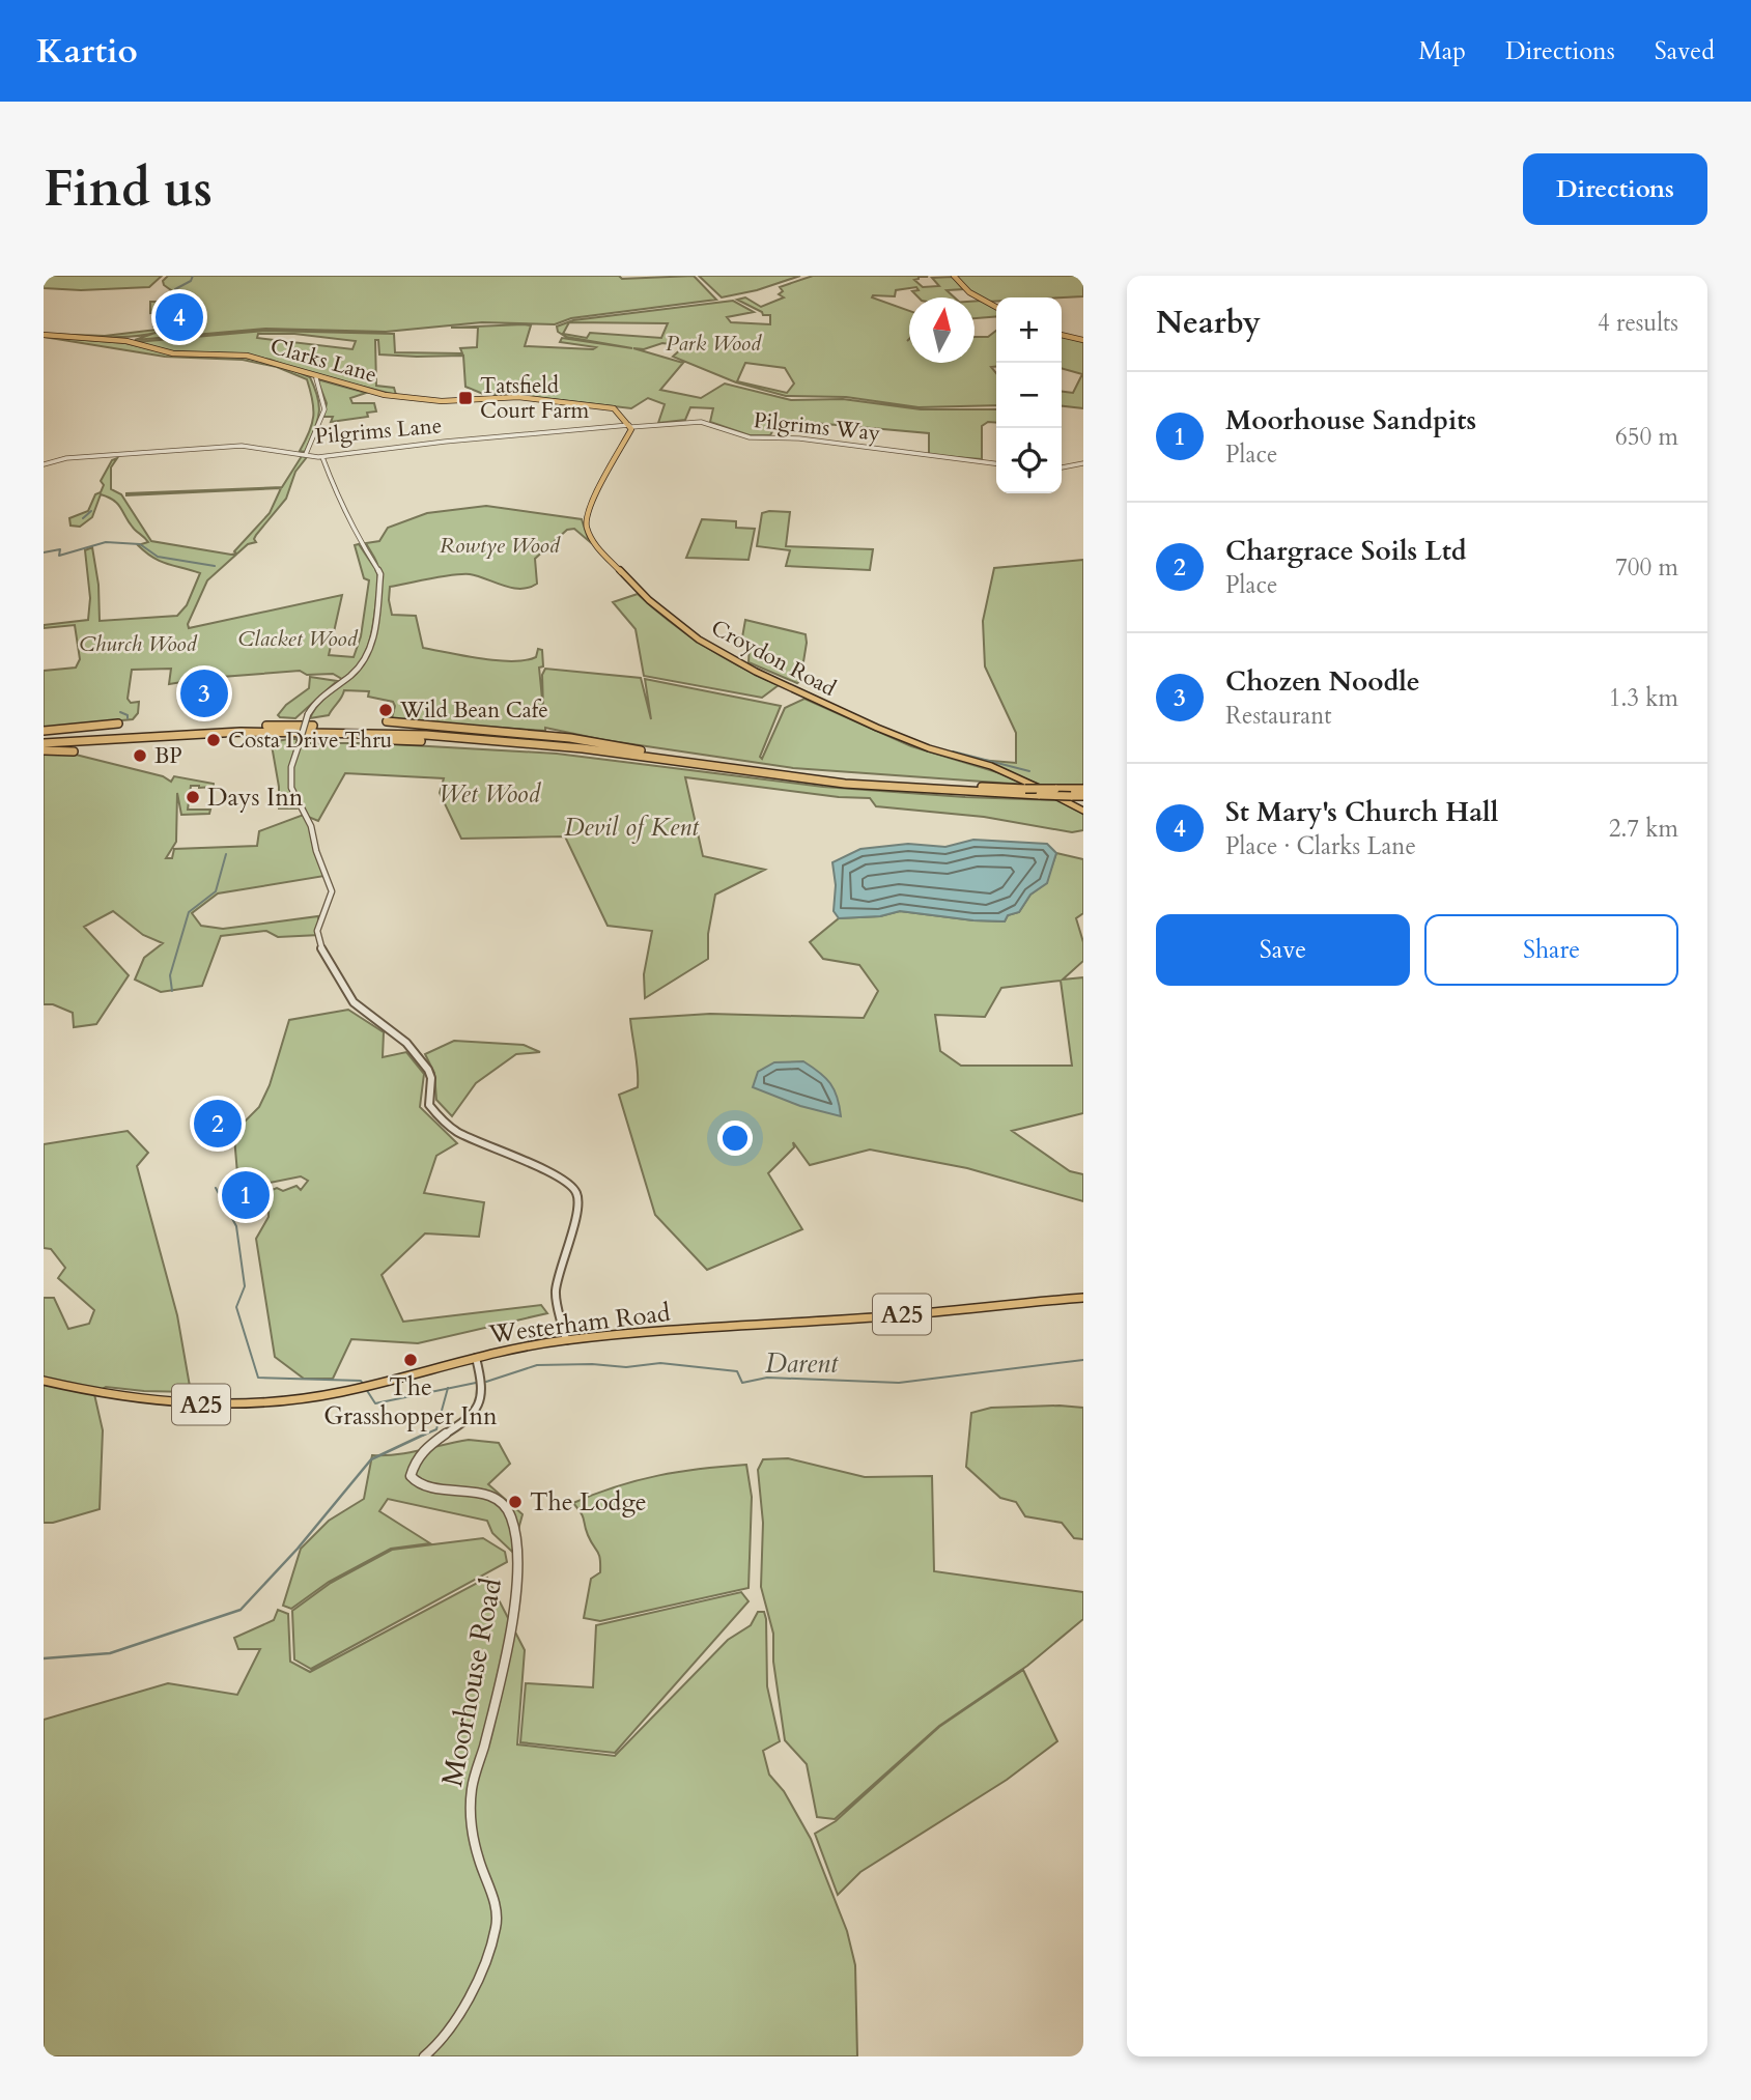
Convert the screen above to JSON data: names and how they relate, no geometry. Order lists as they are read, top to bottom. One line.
{"streets":{"main road":["Clarks Lane","Croydon Road","A25","Westerham Road"],"street":["Pilgrims Way","Pilgrims Lane","Moorhouse Road"]},"crossings":[["Clarks Lane","Pilgrims Way"],["Clarks Lane","Pilgrims Lane"],["Clarks Lane","Croydon Road"],["Pilgrims Way","Pilgrims Lane"],["Pilgrims Way","Croydon Road"],["Pilgrims Lane","Croydon Road"],["Westerham Road","Moorhouse Road"]],"water":["Darent"],"parks":["Park Wood","Rowtye Wood","Clacket Wood","Church Wood","Wet Wood","Devil of Kent"],"places":{"transit":["Tatsfield Court Farm"],"other":["Wild Bean Cafe","Costa Drive Thru","BP","Days Inn","The Grasshopper Inn","The Lodge"]},"north":"top","page":{"header":"Kartio","nav":["Map","Directions","Saved"],"buttons":["Directions",["Save","Share"]],"title":"Find us","heading":["Nearby","4 results"],"pins":["4","3","2","1"],"map_buttons":["+","−"],"list":[{"mark":"1","name":"Moorhouse Sandpits","note":"Place","value":"650 m"},{"mark":"2","name":"Chargrace Soils Ltd","note":"Place","value":"700 m"},{"mark":"3","name":"Chozen Noodle","note":"Restaurant","value":"1.3 km"},{"mark":"4","name":"St Mary's Church Hall","note":"Place · Clarks Lane","value":"2.7 km"}]}}
